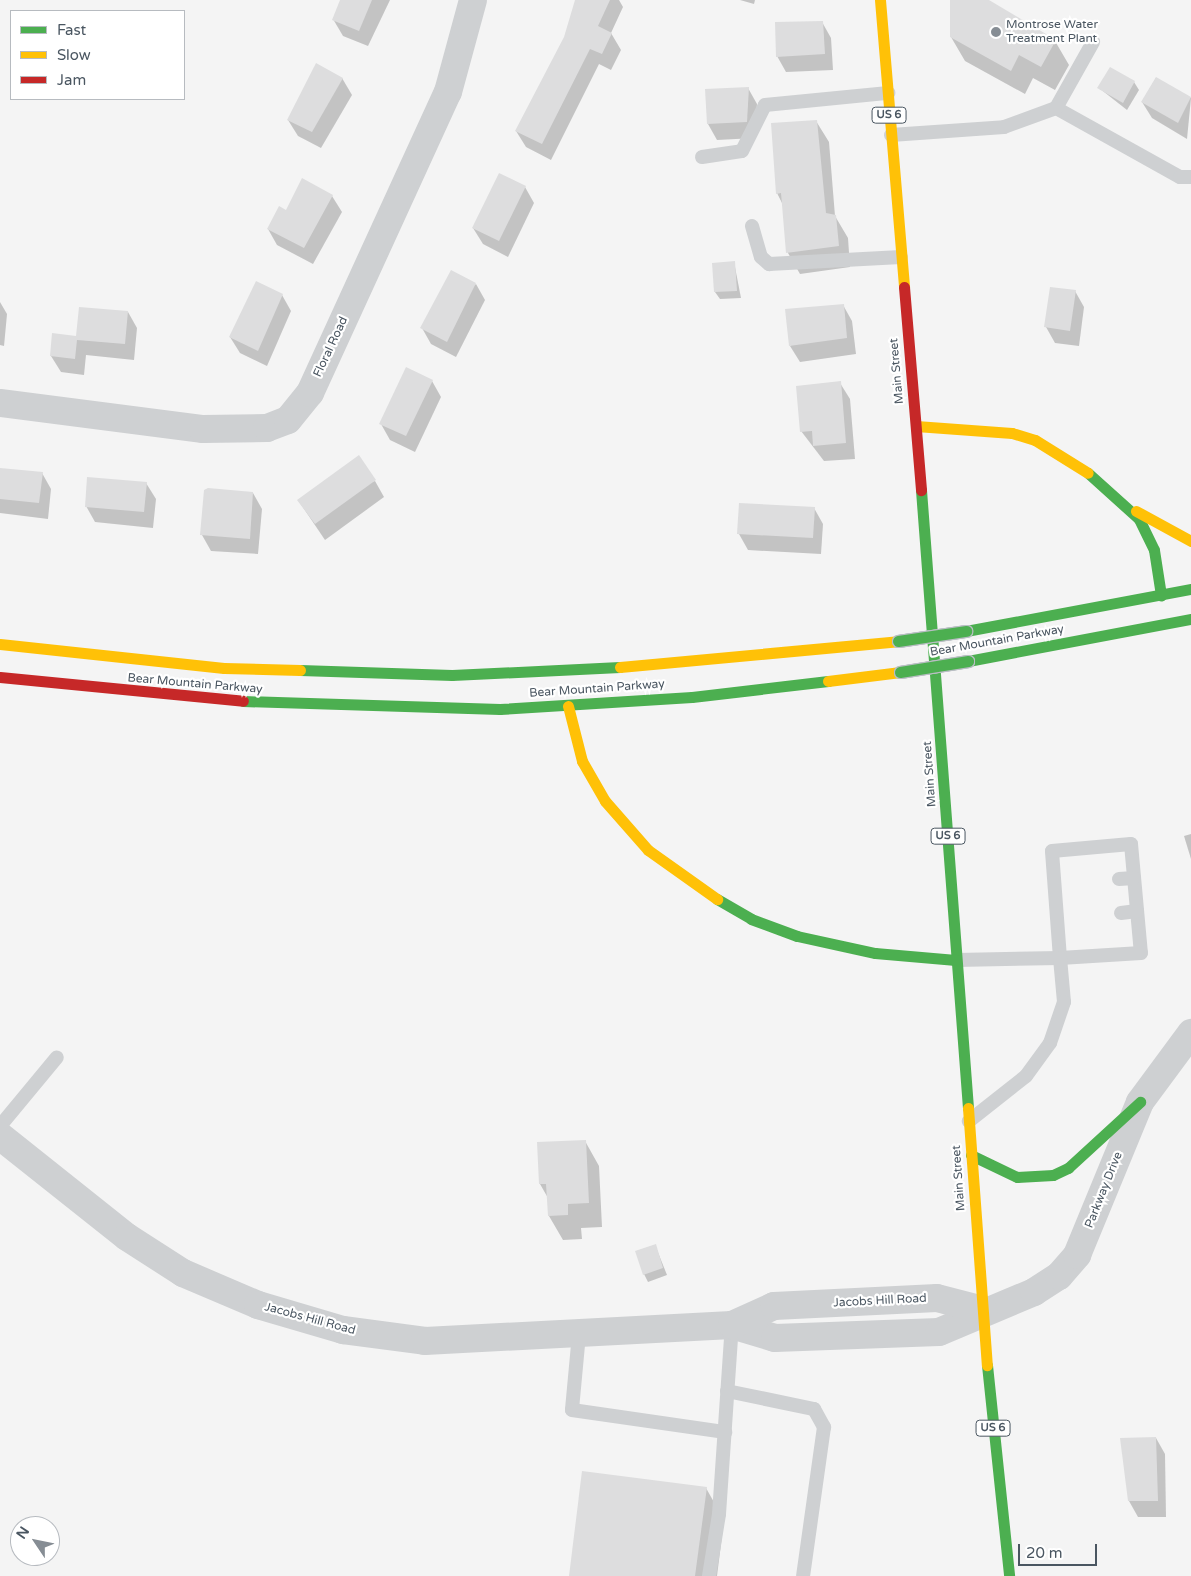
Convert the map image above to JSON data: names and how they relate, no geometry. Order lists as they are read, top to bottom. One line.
{"streets":{"main road":["US 6","Main Street","Bear Mountain Parkway"],"street":["Floral Road","Parkway Drive","Jacobs Hill Road"]},"crossings":[["Main Street","Parkway Drive"],["Main Street","Jacobs Hill Road"],["Parkway Drive","Jacobs Hill Road"]],"places":["Montrose Water Treatment Plant"],"legend":["Fast","Slow","Jam"],"scale_bar":"20 m","north":"top left"}
